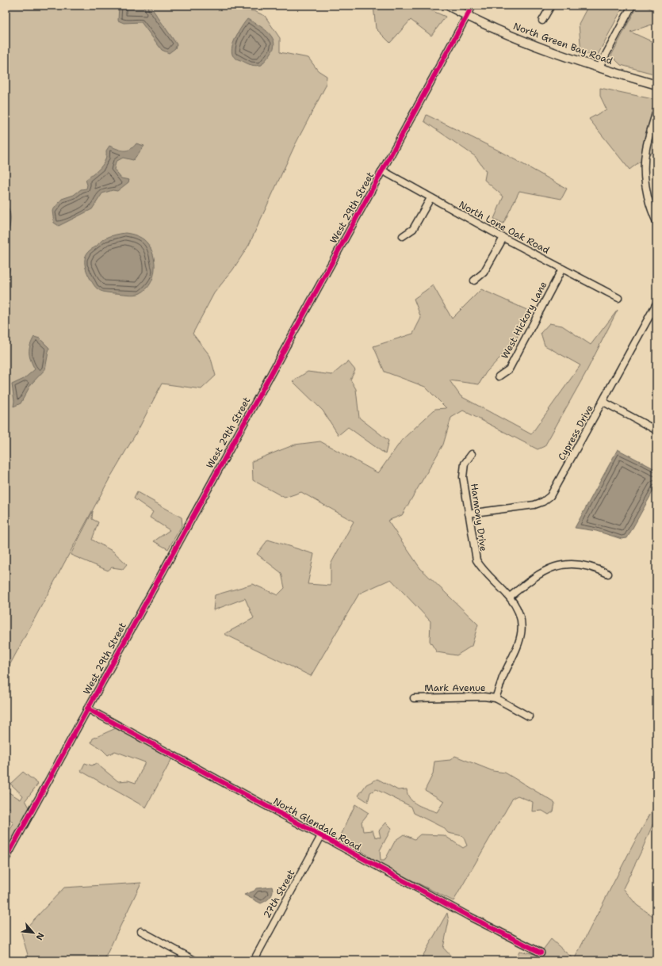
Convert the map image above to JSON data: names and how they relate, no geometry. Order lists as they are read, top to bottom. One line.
{"streets":{"main road":["North Green Bay Road"],"street":["West 29th Street","North Lone Oak Road","West Hickory Lane","Cypress Drive","Harmony Drive","Mark Avenue","North Glendale Road","27th Street"]},"crossings":[["North Green Bay Road","West 29th Street"],["West 29th Street","North Lone Oak Road"],["West 29th Street","North Glendale Road"],["North Lone Oak Road","West Hickory Lane"],["Cypress Drive","Harmony Drive"],["Harmony Drive","Mark Avenue"],["North Glendale Road","27th Street"]],"north":"bottom right"}
